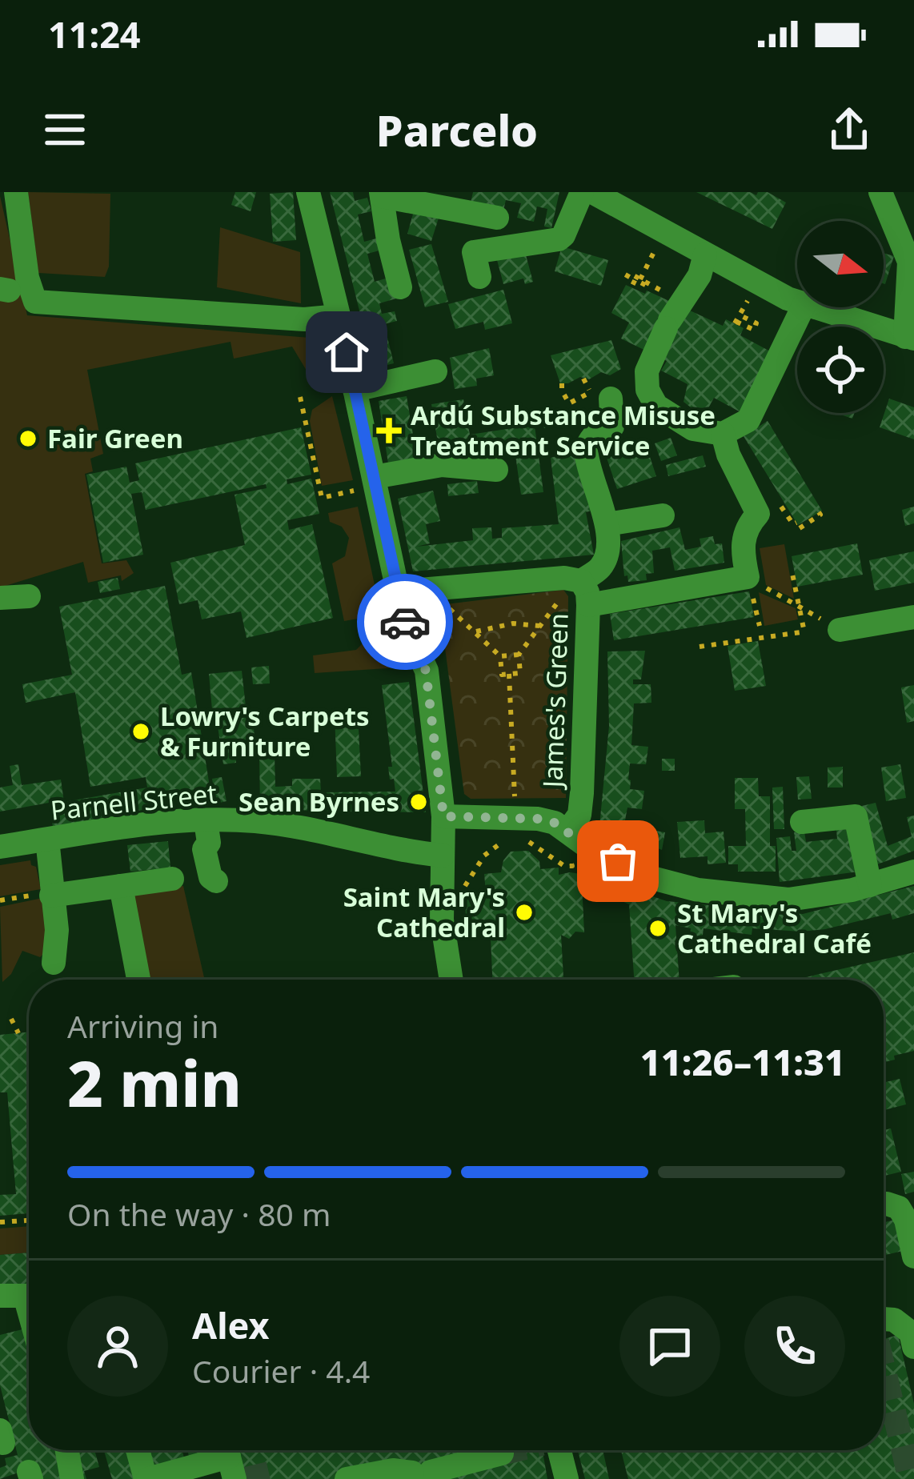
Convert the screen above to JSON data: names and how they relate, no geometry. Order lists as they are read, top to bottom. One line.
{"streets":{"street":["James's Green","Parnell Street"]},"places":{"health":["Ardú Substance Misuse Treatment Service"],"other":["Fair Green","Lowry's Carpets & Furniture","Sean Byrnes","Saint Mary's Cathedral","St Mary's Cathedral Café"]},"north":"right","page":{"status":"11:24","header":"Parcelo","heading":["2 min","Arriving in","11:26–11:31"],"panel":["Alex","Courier · 4.4"],"bar":"On the way · 80 m"}}
